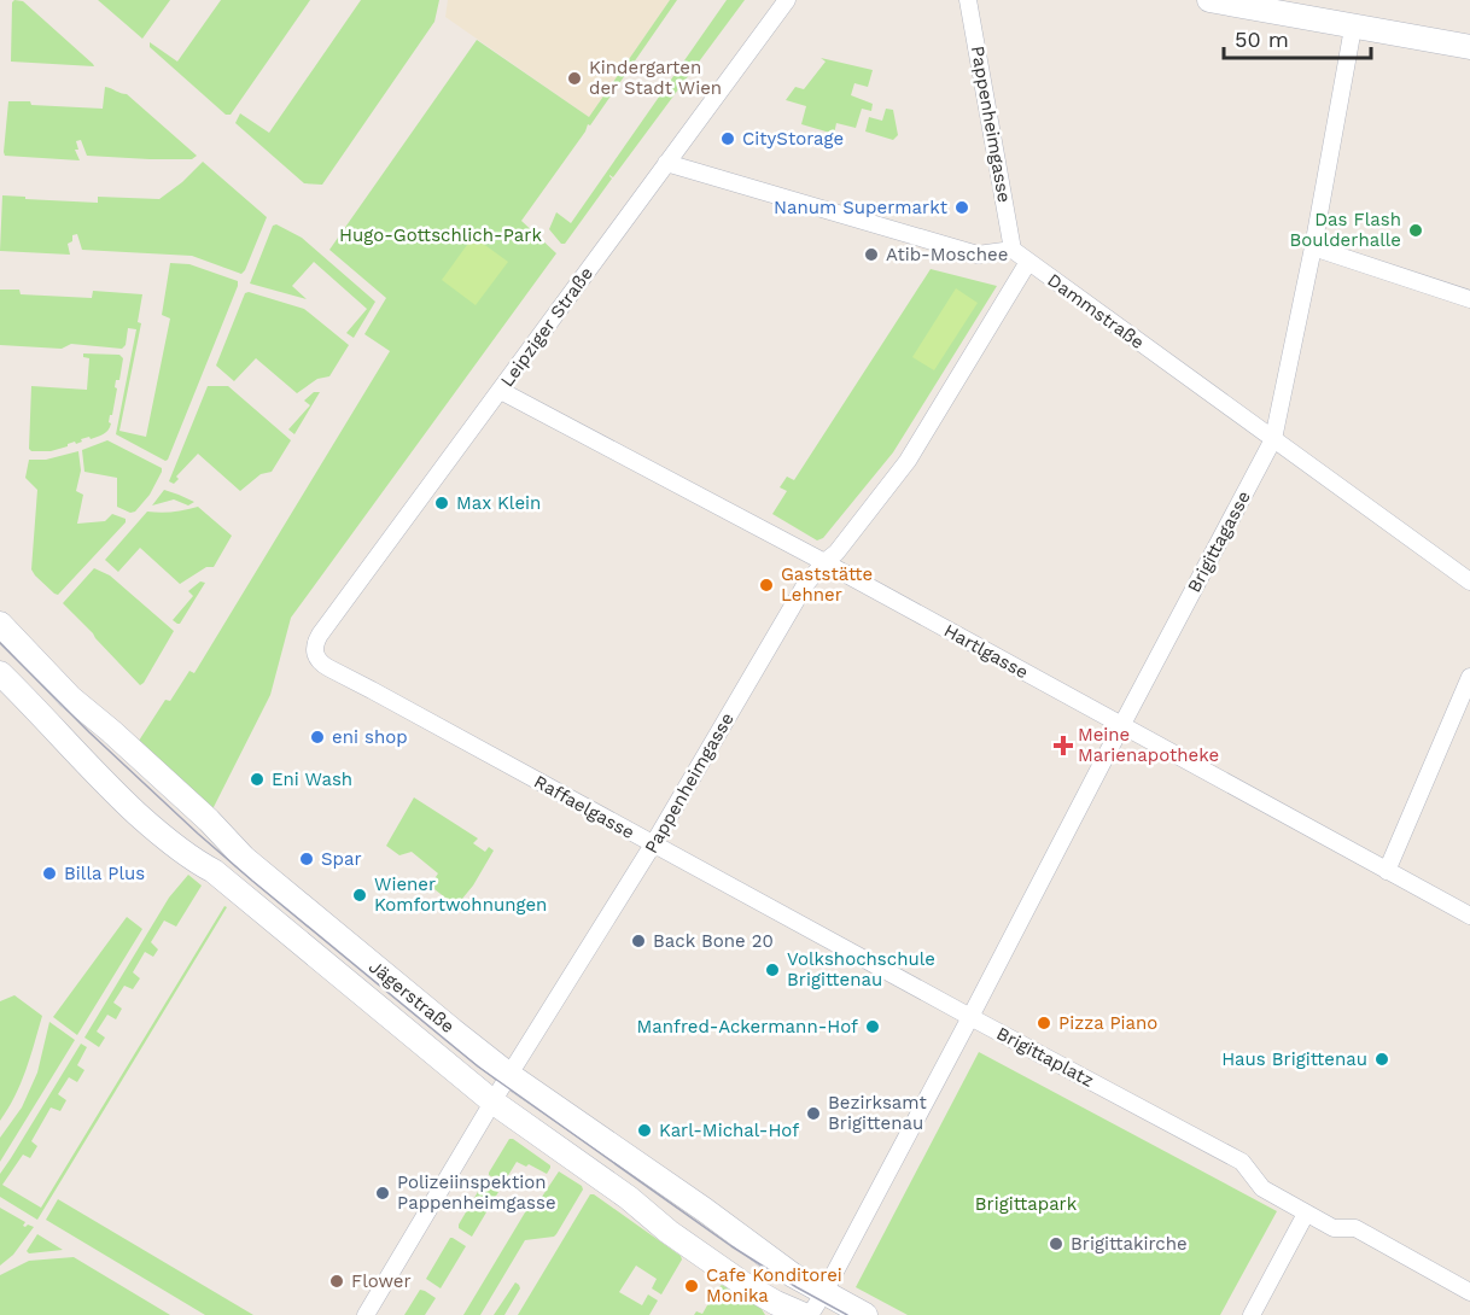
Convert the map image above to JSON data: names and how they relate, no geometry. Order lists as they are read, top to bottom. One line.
{"streets":{"main road":["Jägerstraße"],"street":["Pappenheimgasse","Dammstraße","Leipziger Straße","Brigittagasse","Hartlgasse","Raffaelgasse","Brigittaplatz"]},"crossings":[["Pappenheimgasse","Dammstraße"],["Pappenheimgasse","Hartlgasse"],["Pappenheimgasse","Raffaelgasse"],["Pappenheimgasse","Jägerstraße"],["Dammstraße","Brigittagasse"],["Leipziger Straße","Hartlgasse"],["Leipziger Straße","Raffaelgasse"],["Brigittagasse","Hartlgasse"],["Brigittagasse","Raffaelgasse"],["Brigittagasse","Brigittaplatz"],["Raffaelgasse","Brigittaplatz"]],"parks":["Hugo-Gottschlich-Park","Brigittapark"],"places":{"other":["Kindergarten der Stadt Wien","CityStorage","Nanum Supermarkt","Das Flash Boulderhalle","Atib-Moschee","Max Klein","Gaststätte Lehner","eni shop","Eni Wash","Spar","Billa Plus","Wiener Komfortwohnungen","Back Bone 20","Volkshochschule Brigittenau","Pizza Piano","Manfred-Ackermann-Hof","Haus Brigittenau","Bezirksamt Brigittenau","Karl-Michal-Hof","Polizeiinspektion Pappenheimgasse","Brigittakirche","Flower","Cafe Konditorei Monika"],"health":["Meine Marienapotheke"]},"scale_bar":"50 m"}
